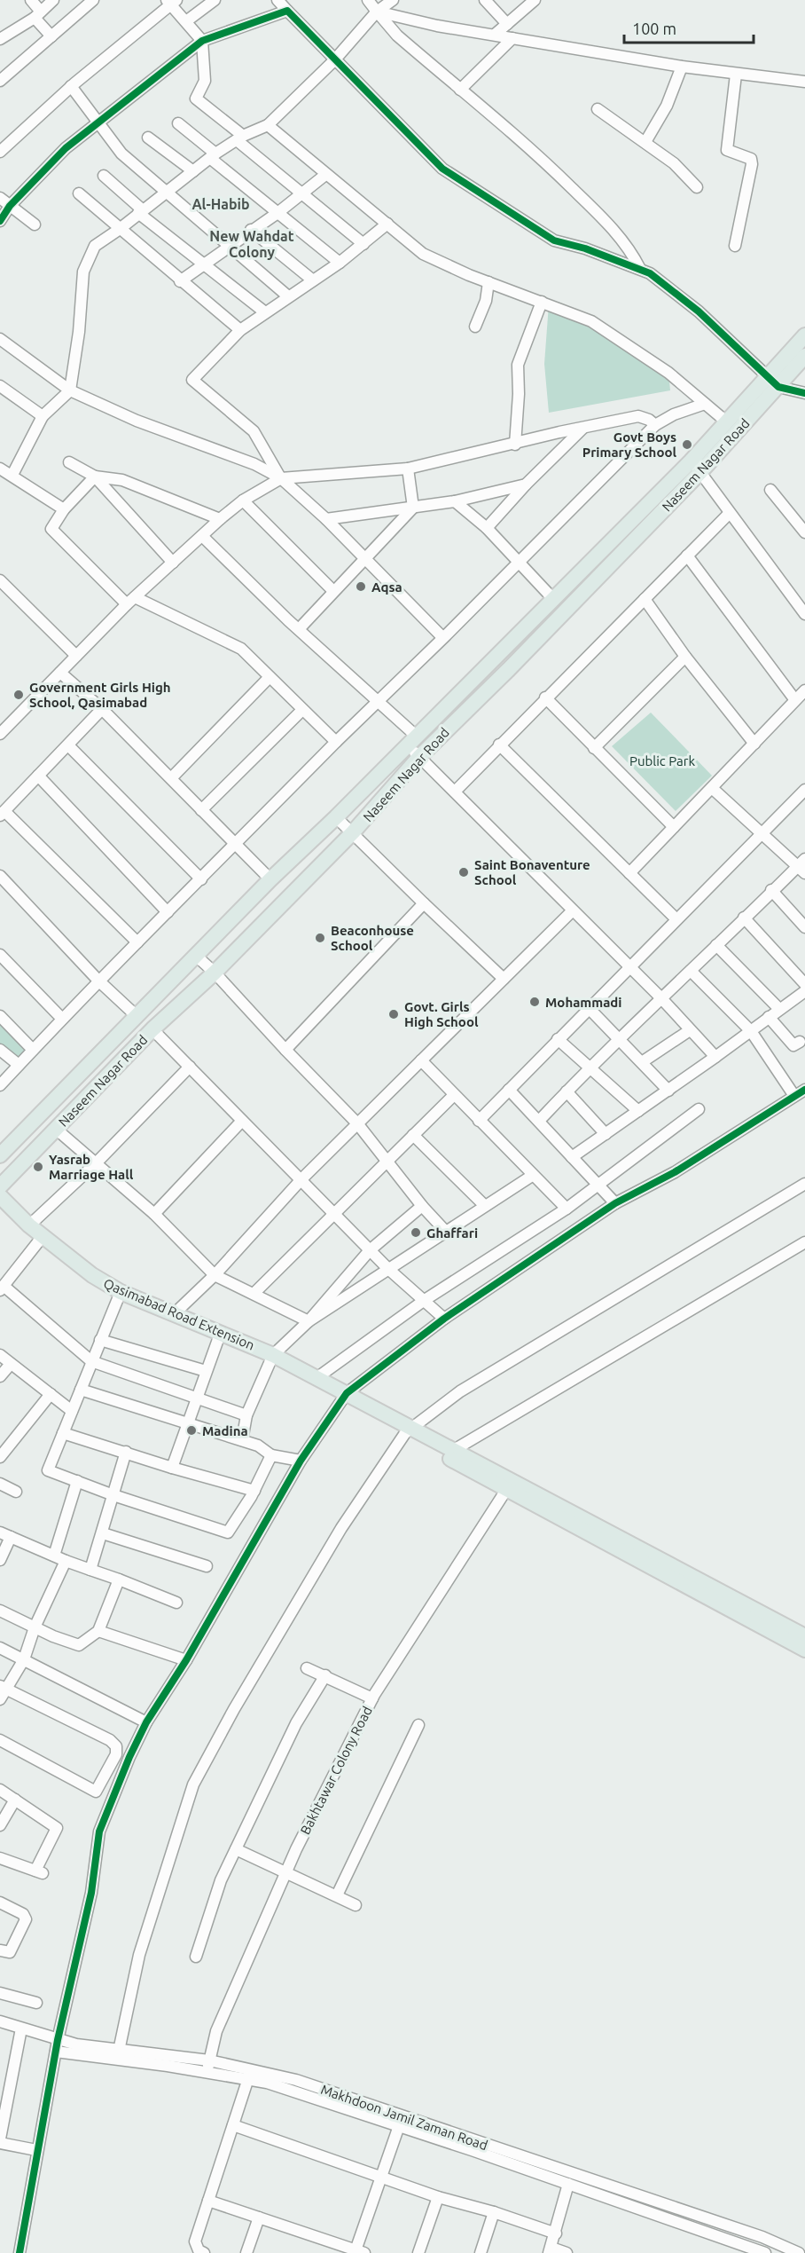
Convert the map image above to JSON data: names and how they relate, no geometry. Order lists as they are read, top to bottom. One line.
{"streets":{"main road":["Naseem Nagar Road","Qasimabad Road Extension"],"street":["Bakhtawar Colony Road","Makhdoon Jamil Zaman Road"]},"crossings":[["Bakhtawar Colony Road","Makhdoon Jamil Zaman Road"]],"districts":["Al-Habib","New Wahdat Colony"],"parks":["Public Park"],"places":["Govt Boys Primary School","Aqsa","Government Girls High School, Qasimabad","Saint Bonaventure School","Beaconhouse School","Mohammadi","Govt. Girls High School","Yasrab Marriage Hall","Ghaffari","Madina"],"scale_bar":"100 m"}
